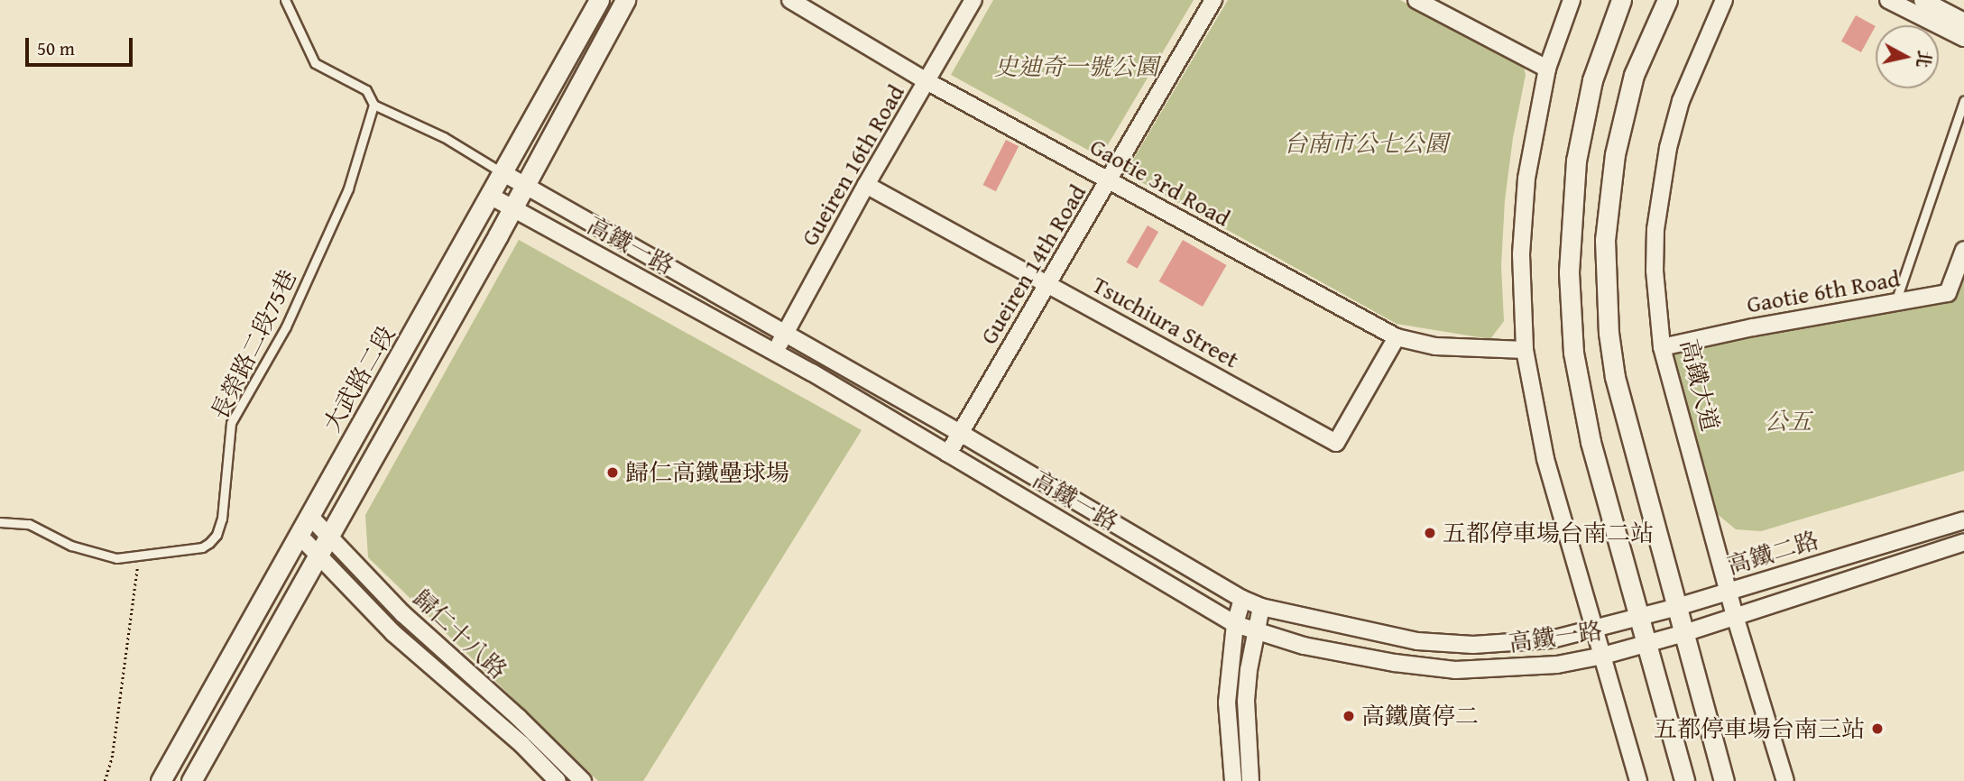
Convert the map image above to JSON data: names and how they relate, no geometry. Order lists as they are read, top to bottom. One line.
{"streets":{"street":["Gueiren 16th Road","Gaotie 3rd Road","高鐵一路","Gueiren 14th Road","Gaotie 6th Road","Tsuchiura Street","大武路二段","高鐵大道","高鐵二路","歸仁十八路"],"lane":["長榮路二段75巷"]},"crossings":[["Gueiren 16th Road","Gaotie 3rd Road"],["Gueiren 16th Road","高鐵一路"],["Gueiren 16th Road","Tsuchiura Street"],["Gaotie 3rd Road","Gueiren 14th Road"],["Gaotie 3rd Road","Tsuchiura Street"],["高鐵一路","Gueiren 14th Road"],["高鐵一路","大武路二段"],["高鐵一路","高鐵二路"],["Gueiren 14th Road","Tsuchiura Street"],["Gaotie 6th Road","高鐵大道"],["大武路二段","歸仁十八路"],["高鐵大道","高鐵二路"]],"parks":["史迪奇一號公園","台南市公七公園","公五"],"places":["歸仁高鐵壘球場","五都停車場台南二站","高鐵廣停二","五都停車場台南三站"],"scale_bar":"50 m","north":"right"}
